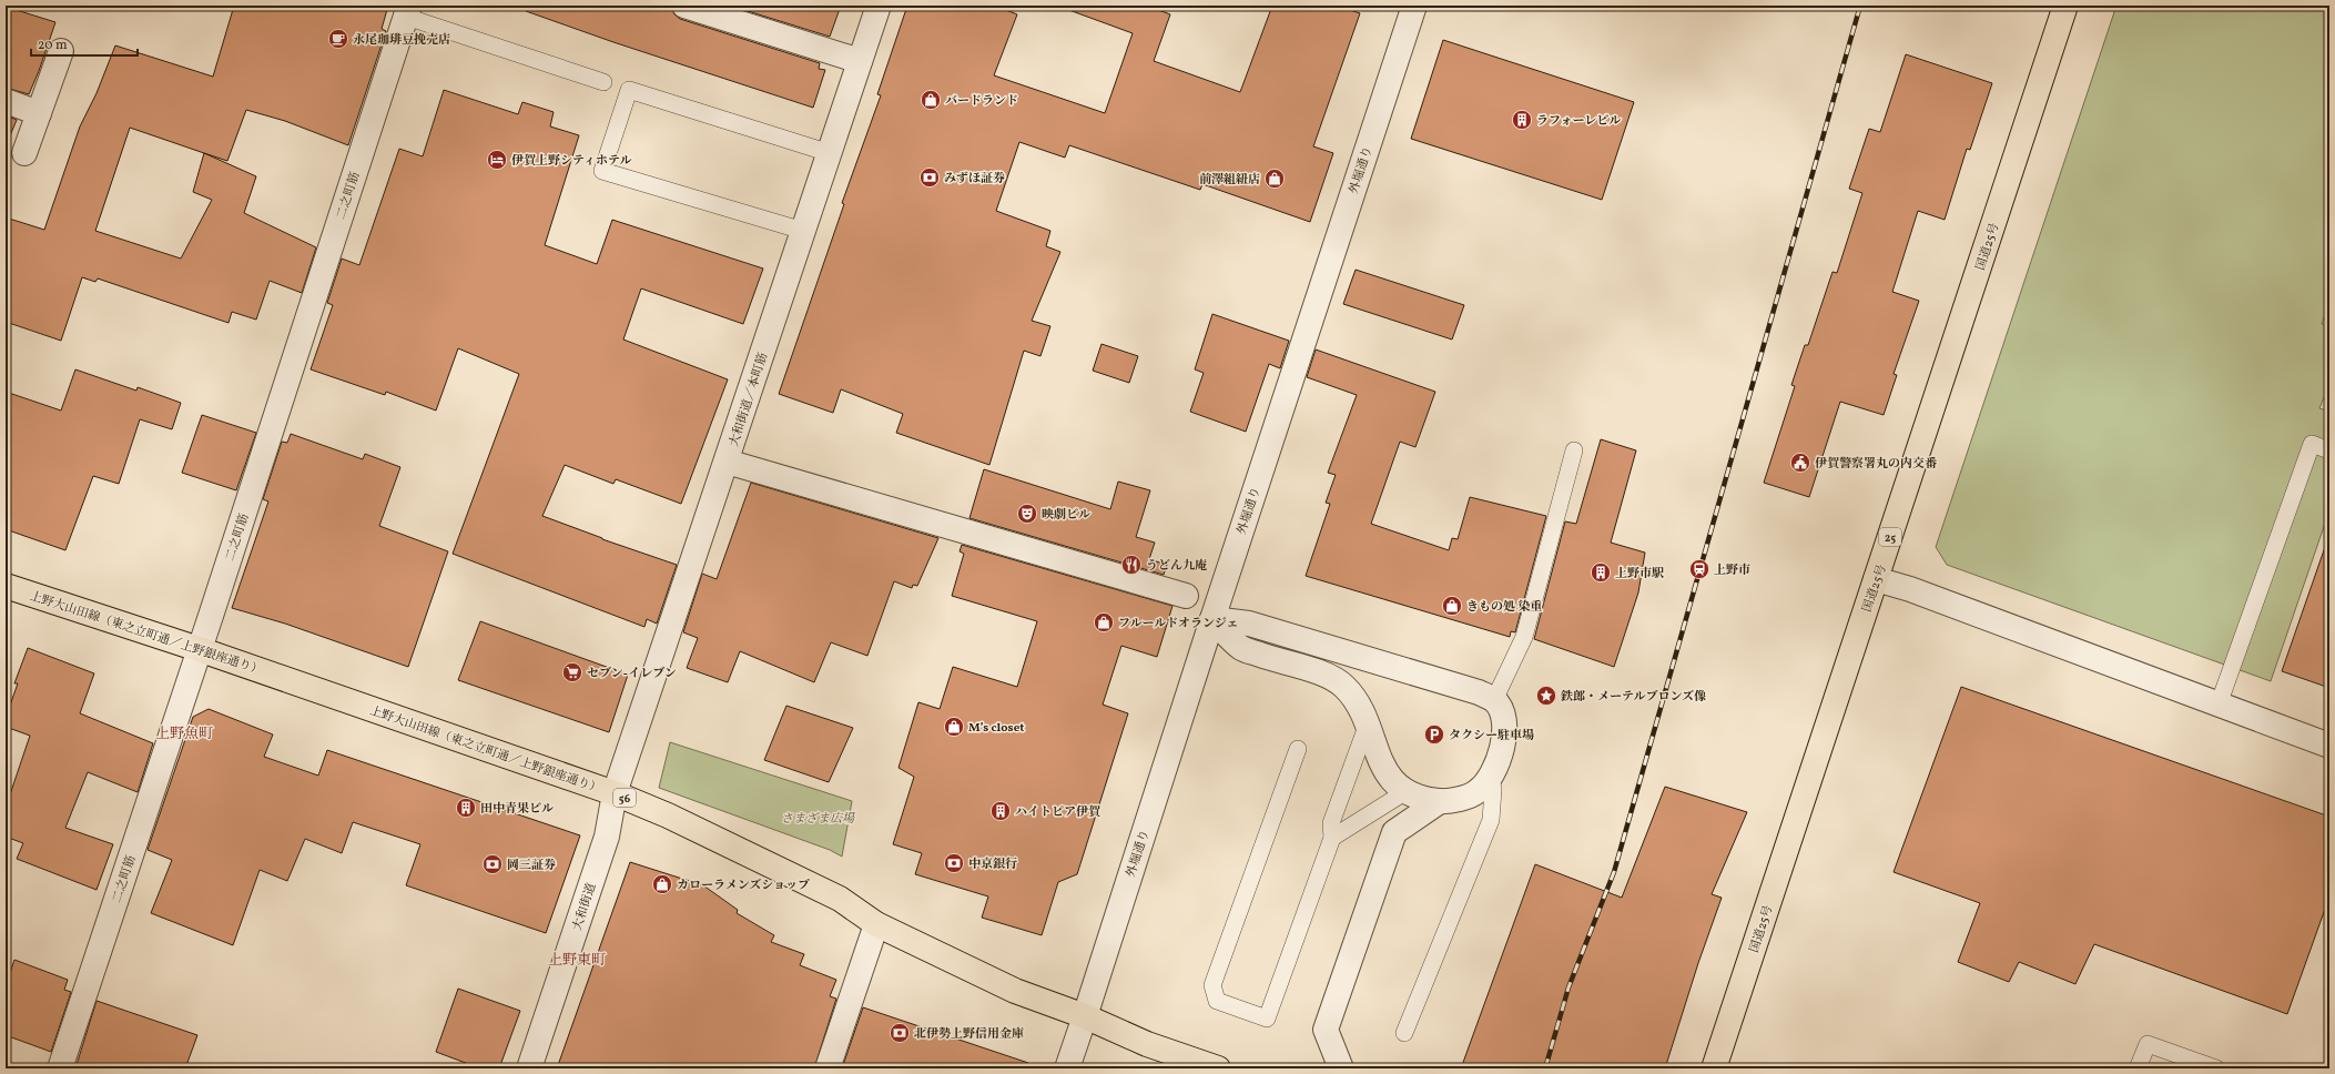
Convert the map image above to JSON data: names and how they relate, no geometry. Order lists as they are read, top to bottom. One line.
{"streets":{"main road":["国道25号","25","上野大山田線（東之立町通／上野銀座通り）","56"],"street":["外堀通り","二之町筋","大和街道／本町筋","大和街道"]},"crossings":[["外堀通り","上野大山田線（東之立町通／上野銀座通り）"],["二之町筋","上野大山田線（東之立町通／上野銀座通り）"],["大和街道／本町筋","上野大山田線（東之立町通／上野銀座通り）"],["大和街道／本町筋","大和街道"],["上野大山田線（東之立町通／上野銀座通り）","大和街道"]],"districts":["上野魚町","上野東町"],"parks":["さまざま広場"],"places":{"cafe":["永尾珈琲豆挽売店"],"shop":["バードランド","前澤組紐店","きもの処 染重","フルールドオランジェ","M’s closet","カローラメンズショップ"],"building":["ラフォーレビル","上野市駅","田中青果ビル","ハイトピア伊賀"],"hotel":["伊賀上野シティホテル"],"bank":["みずほ証券","中京銀行","岡三証券","北伊勢上野信用金庫"],"public building":["伊賀警察署丸の内交番"],"theatre":["映劇ビル"],"restaurant":["うどん九庵"],"station":["上野市"],"supermarket":["セブン-イレブン"],"place":["鉄郎・メーテルブロンズ像"],"parking":["タクシー駐車場"]},"scale_bar":"20 m"}
